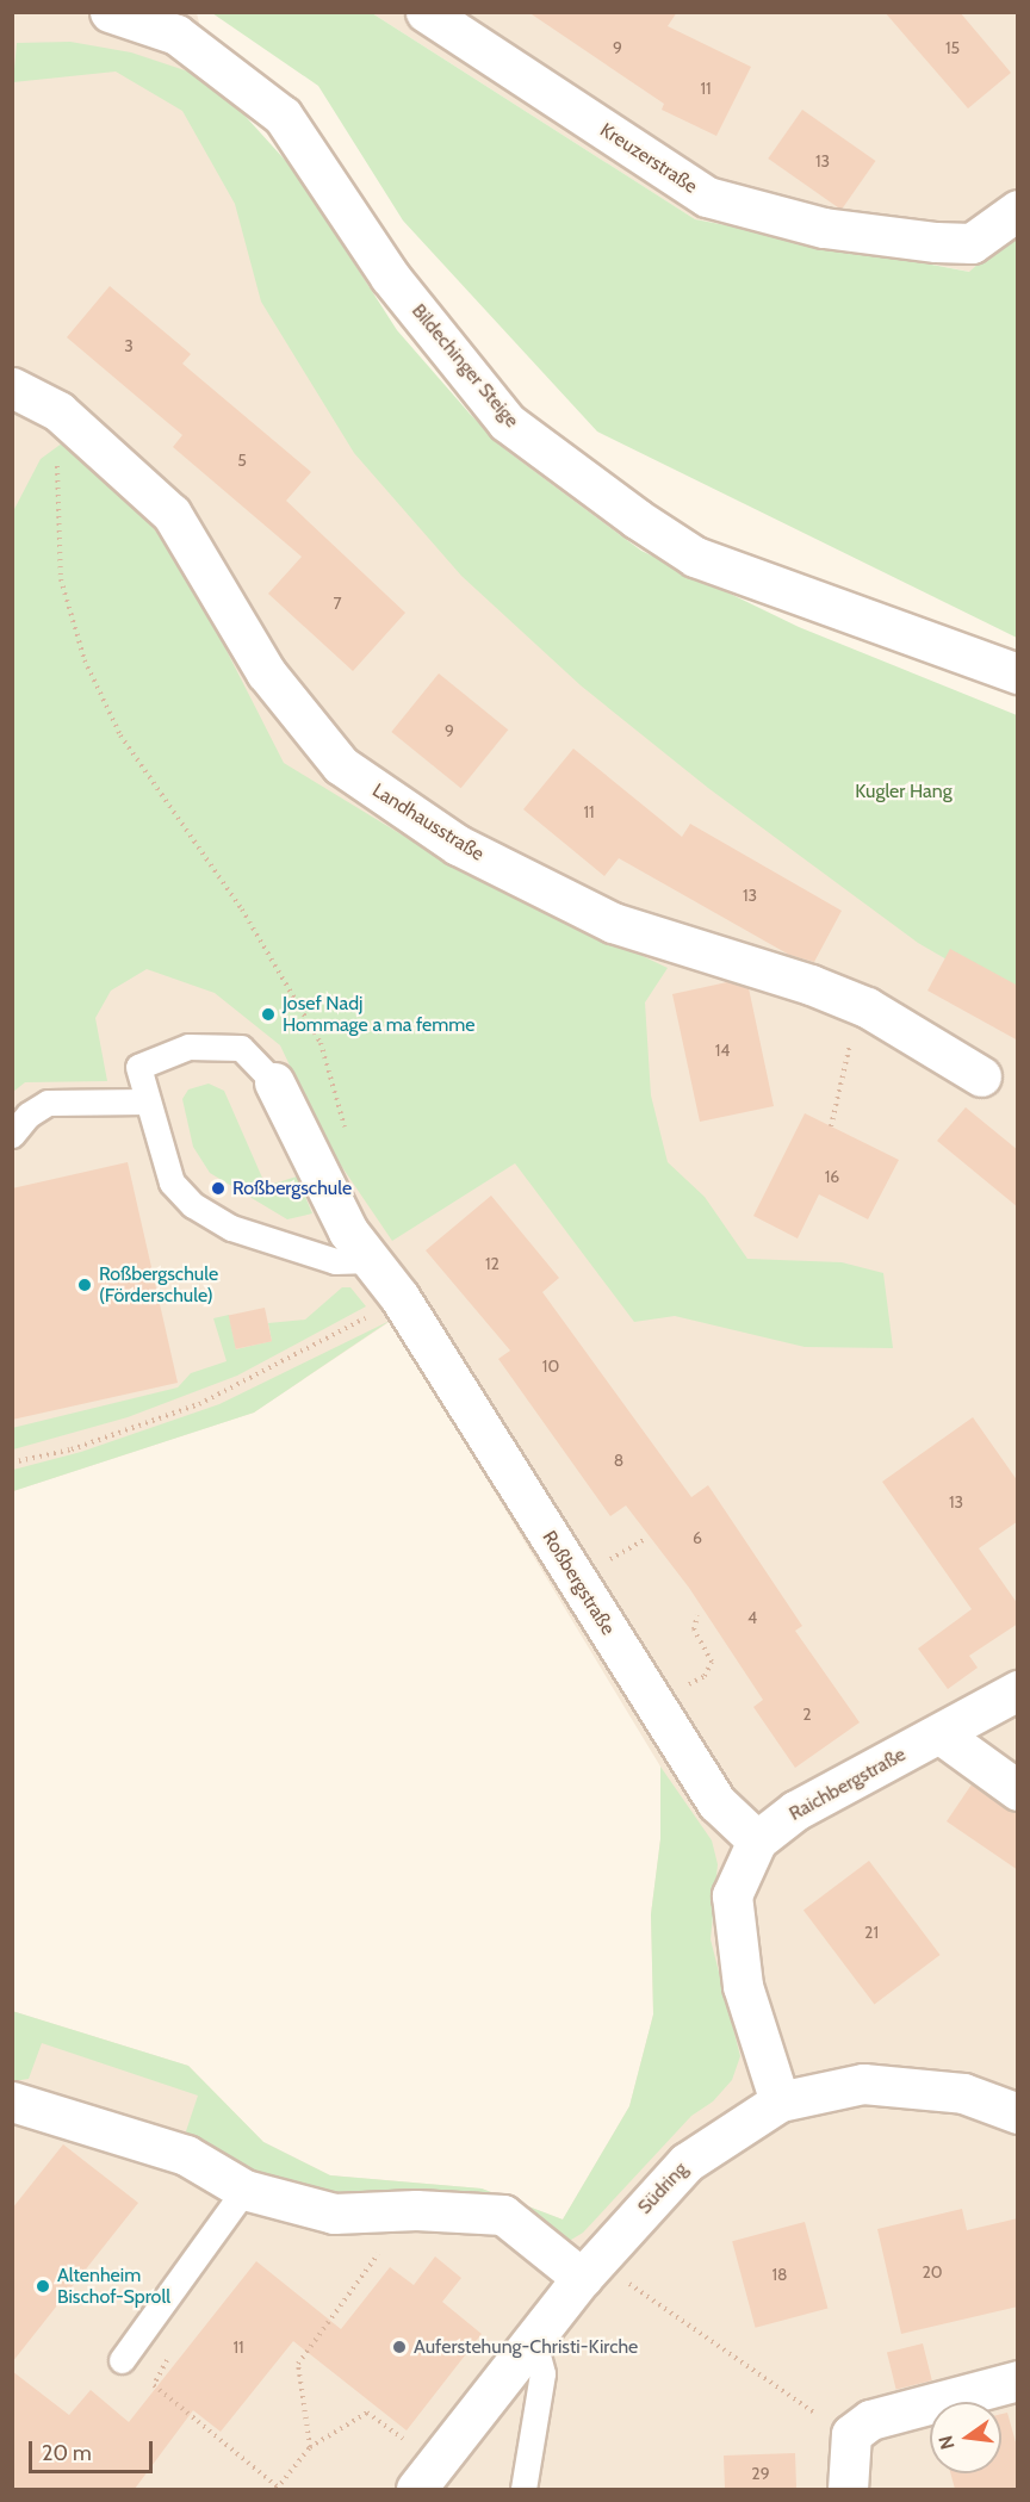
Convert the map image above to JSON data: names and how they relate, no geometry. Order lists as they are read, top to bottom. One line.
{"streets":{"street":["Kreuzerstraße","Bildechinger Steige","Landhausstraße","Roßbergstraße","Raichbergstraße","Südring"]},"crossings":[["Roßbergstraße","Raichbergstraße"]],"parks":["Kugler Hang"],"places":["Josef Nadj Hommage a ma femme","Roßbergschule","Roßbergschule (Förderschule)","Altenheim Bischof-Sproll","Auferstehung-Christi-Kirche"],"house_numbers":["9","15","11","13","3","5","7","9","11","13","14","16","12","10","8","13","6","4","2","21","20","18","11","29"],"scale_bar":"20 m","north":"left"}
